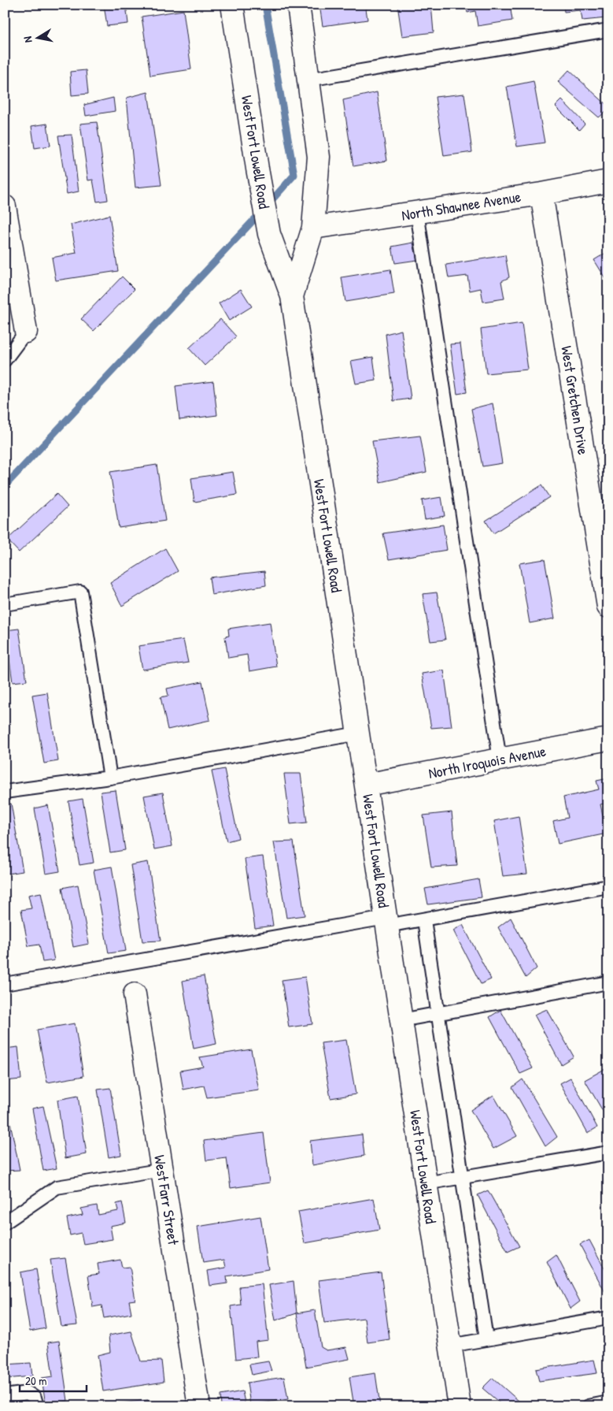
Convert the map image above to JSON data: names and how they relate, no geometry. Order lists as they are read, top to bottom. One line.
{"streets":{"street":["West Fort Lowell Road","North Shawnee Avenue","West Gretchen Drive","North Iroquois Avenue","West Farr Street"]},"crossings":[["West Fort Lowell Road","North Shawnee Avenue"],["West Fort Lowell Road","North Iroquois Avenue"],["North Shawnee Avenue","West Gretchen Drive"]],"scale_bar":"20 m","north":"left"}
